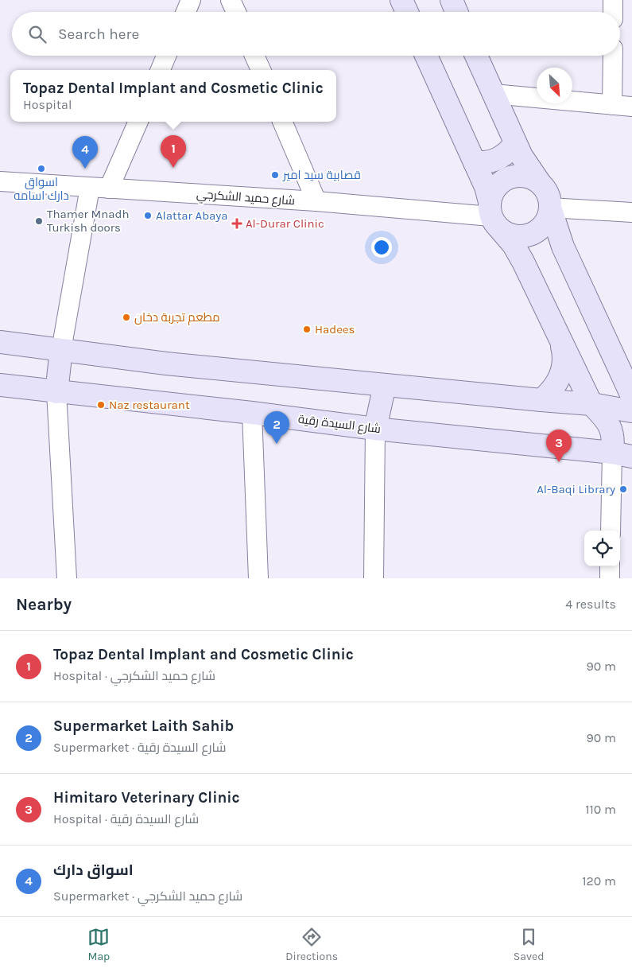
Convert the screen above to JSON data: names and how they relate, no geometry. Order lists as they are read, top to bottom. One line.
{"streets":{"main road":["شارع السيدة رقية"],"street":["شارع حميد الشكرجي"]},"places":{"other":["اسواق دارك اسامه","قصابية سيد امير","Alattar Abaya","Thamer Mnadh Turkish doors","مطعم تجربة دخان","Hadees","Naz restaurant","Al-Baqi Library"],"health":["Al-Durar Clinic"]},"north":"bottom right","page":{"search":"Search here","popup":["Topaz Dental Implant and Cosmetic Clinic","Hospital"],"pins":["1","4","2","3"],"heading":["Nearby","4 results"],"list":[{"mark":"1","name":"Topaz Dental Implant and Cosmetic Clinic","note":"Hospital · شارع حميد الشكرجي","value":"90 m"},{"mark":"2","name":"Supermarket Laith Sahib","note":"Supermarket · شارع السيدة رقية","value":"90 m"},{"mark":"3","name":"Himitaro Veterinary Clinic","note":"Hospital · شارع السيدة رقية","value":"110 m"},{"mark":"4","name":"اسواق دارك","note":"Supermarket · شارع حميد الشكرجي","value":"120 m"}],"nav":["Map","Directions","Saved"]}}
